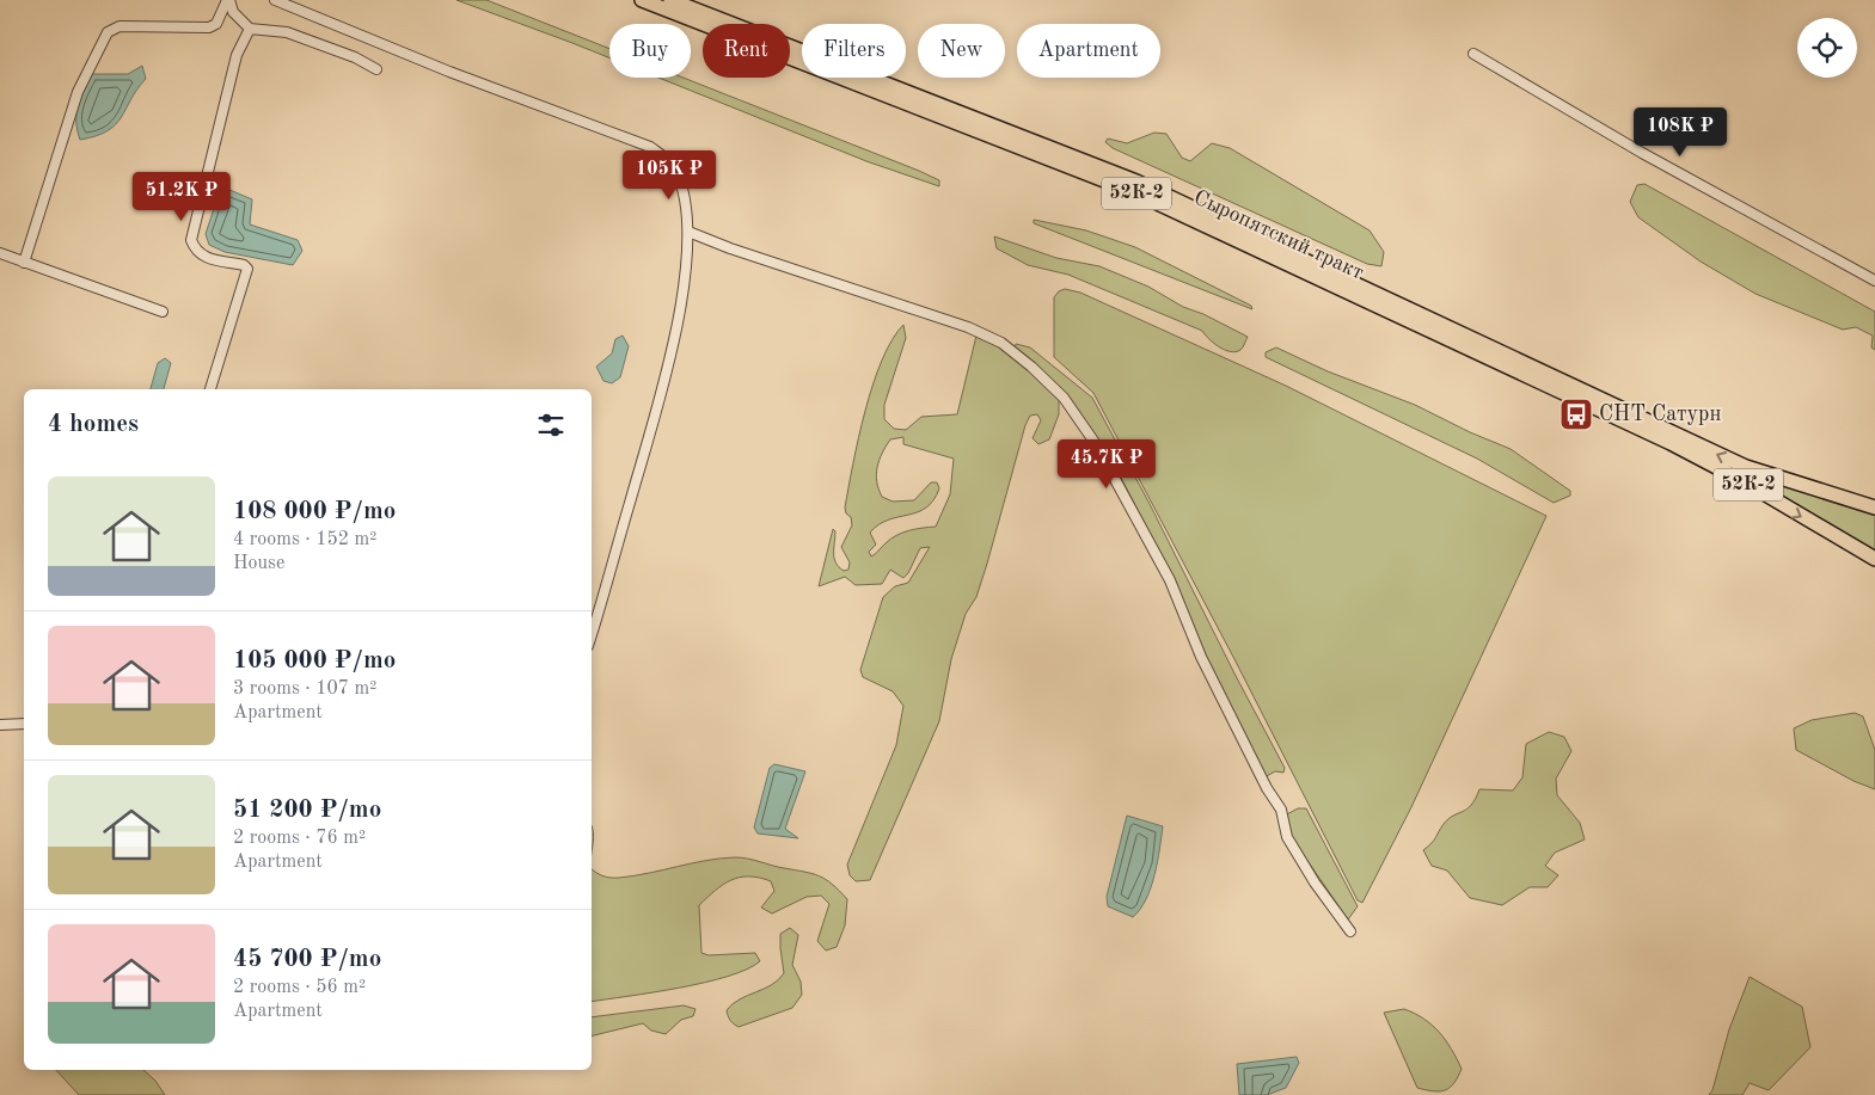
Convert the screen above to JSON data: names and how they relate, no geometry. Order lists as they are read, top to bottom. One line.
{"streets":{"main road":["52К-2","Сыропятский тракт"]},"places":{"bus stop":["СНТ Сатурн"]},"page":{"chip":["Buy","Rent","Filters","New","Apartment"],"price":["108K ₽","105K ₽","51.2K ₽","45.7K ₽"],"heading":"4 homes","list":[{"name":"108 000 ₽/mo","note":"4 rooms · 152 m² · House"},{"name":"105 000 ₽/mo","note":"3 rooms · 107 m² · Apartment"},{"name":"51 200 ₽/mo","note":"2 rooms · 76 m² · Apartment"},{"name":"45 700 ₽/mo","note":"2 rooms · 56 m² · Apartment"}]}}
